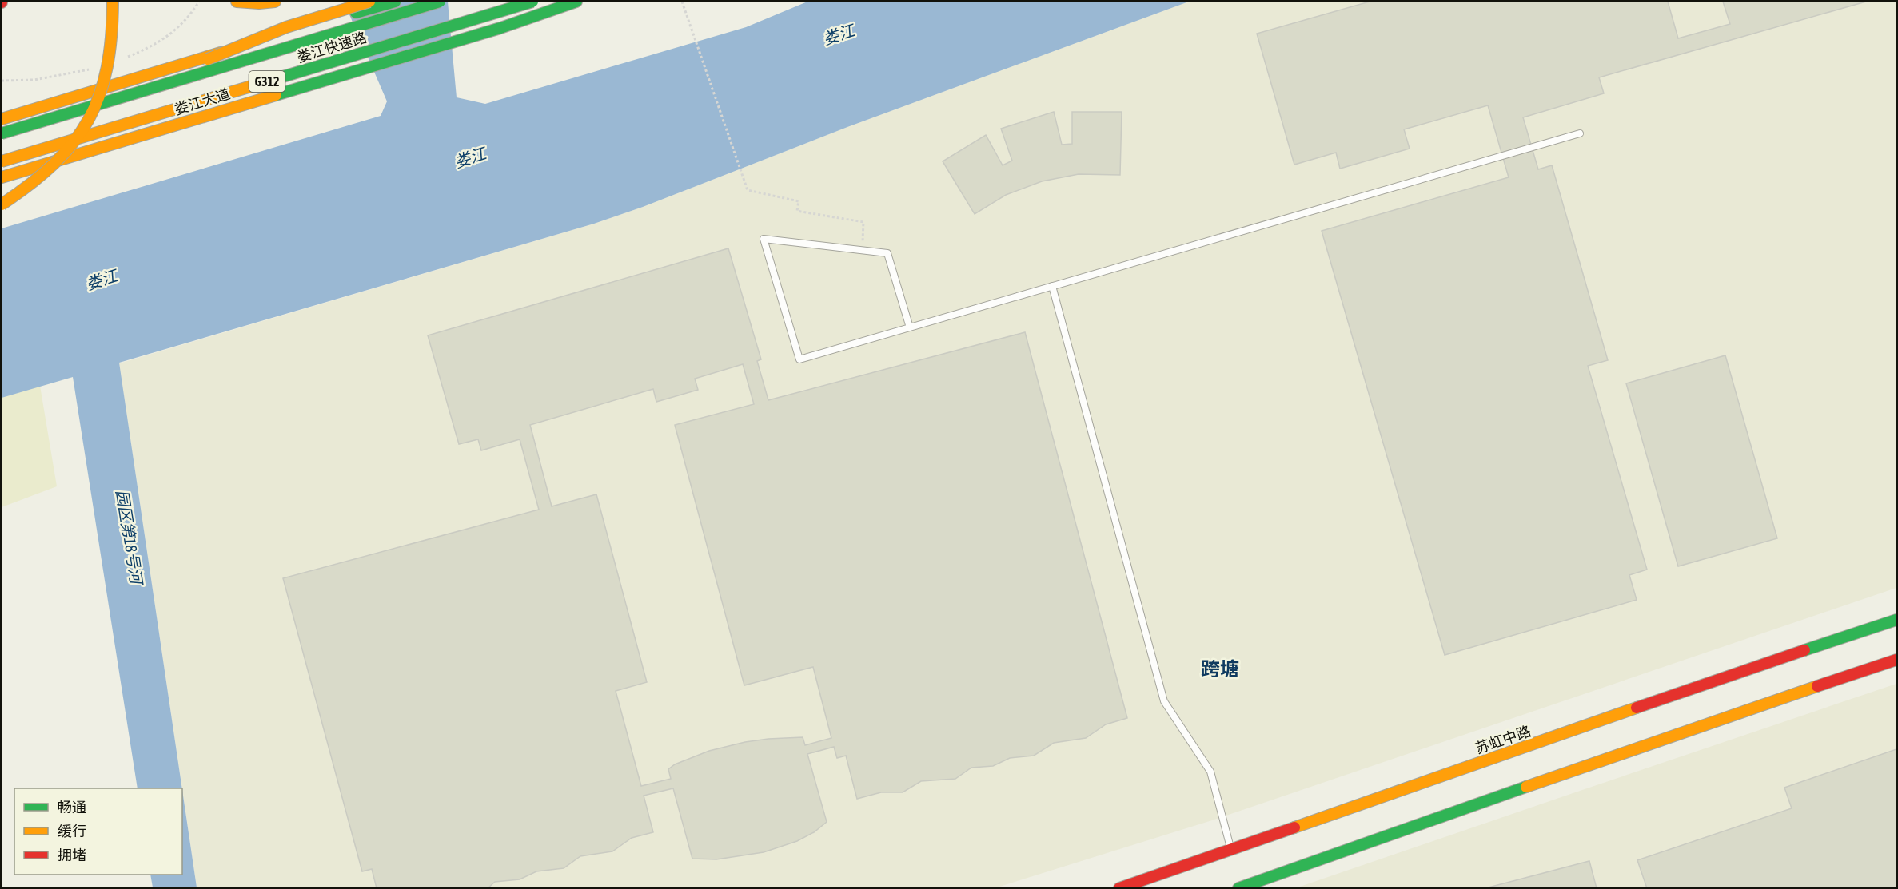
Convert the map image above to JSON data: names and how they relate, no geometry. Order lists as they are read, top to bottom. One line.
{"streets":{"main road":["娄江快速路","G312","娄江大道","苏虹中路"]},"districts":["跨塘"],"water":["娄江","园区第18号河"],"legend":["畅通","缓行","拥堵"]}
